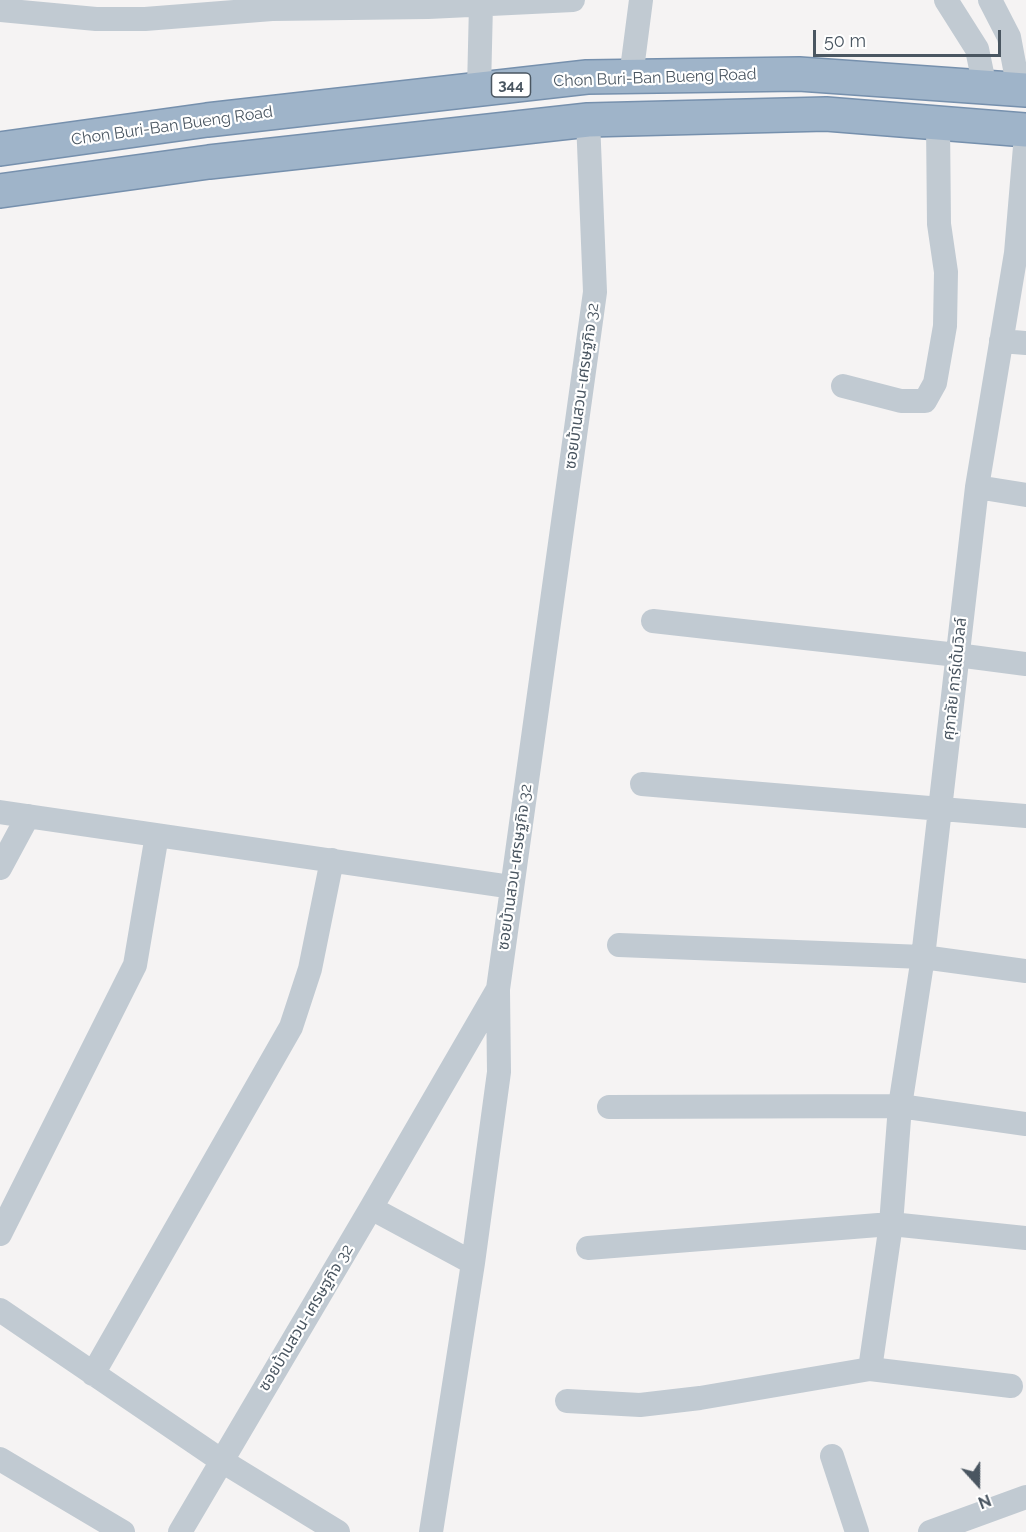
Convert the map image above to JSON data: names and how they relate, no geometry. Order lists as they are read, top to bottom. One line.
{"streets":{"highway":["Chon Buri-Ban Bueng Road","344"],"street":["ซอยบ้านสวน-เศรษฐกิจ 32","ศุภาลัย การ์เด้นวิลล์"]},"scale_bar":"50 m","north":"bottom"}
